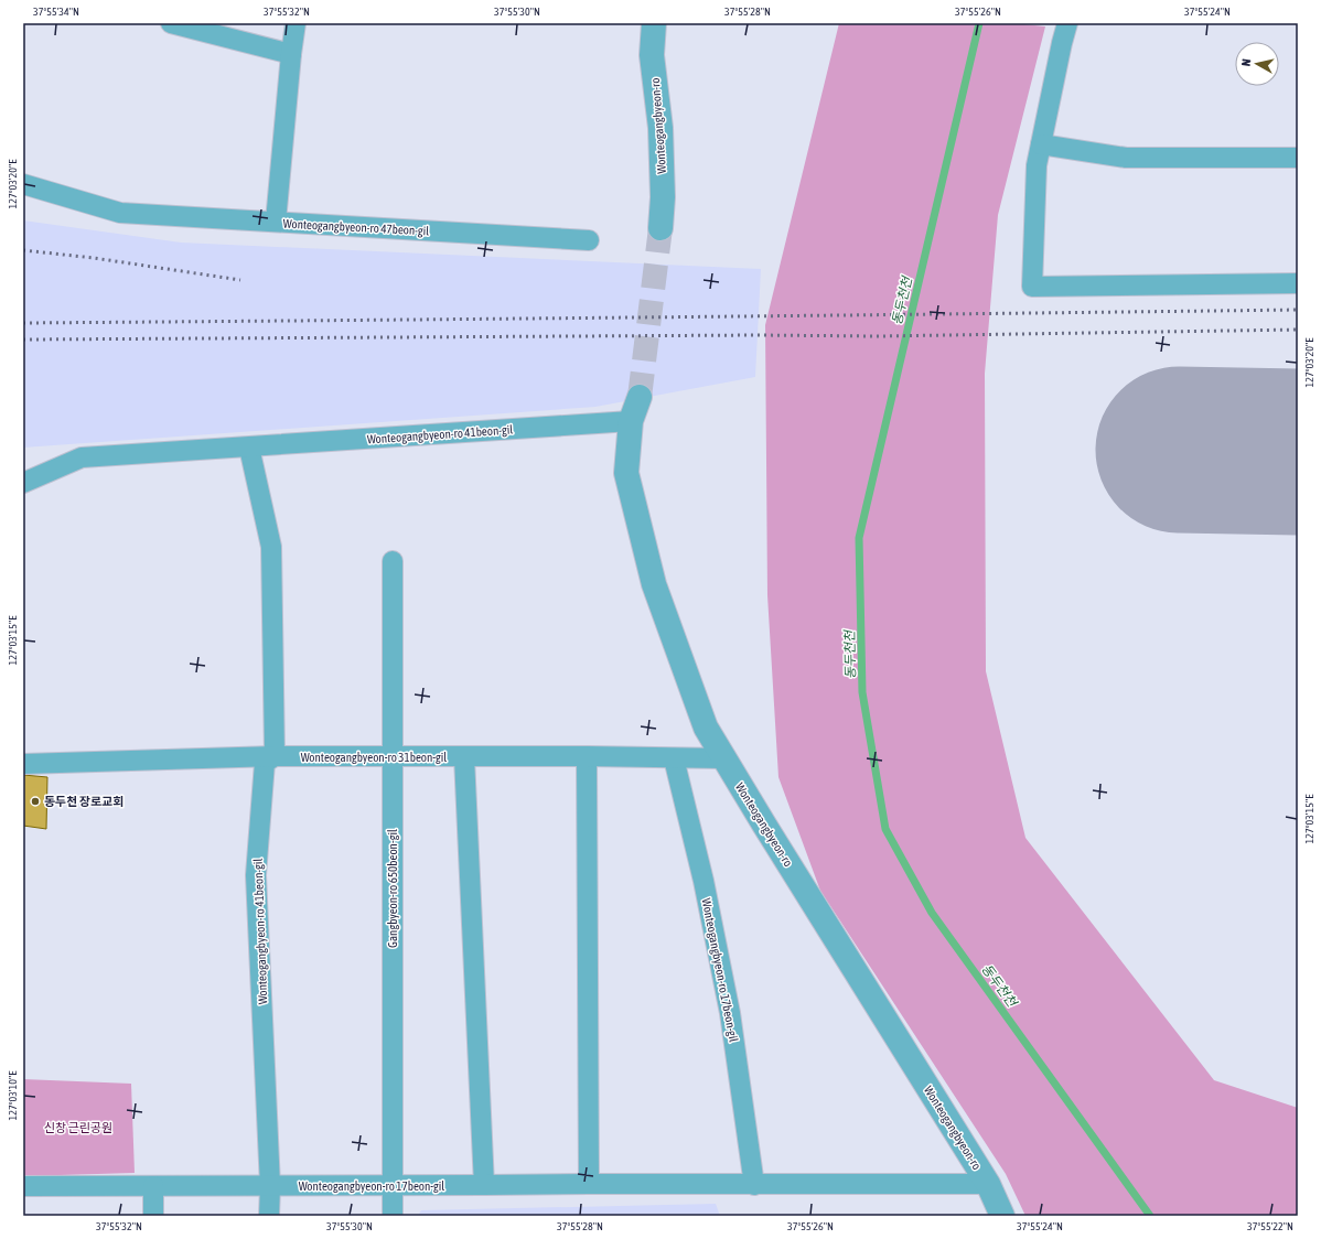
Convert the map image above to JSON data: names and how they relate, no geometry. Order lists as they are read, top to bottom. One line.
{"streets":{"street":["Wonteogangbyeon-ro","Wonteogangbyeon-ro 47beon-gil","Wonteogangbyeon-ro 41beon-gil","Wonteogangbyeon-ro 31beon-gil","Gangbyeon-ro 650beon-gil","Wonteogangbyeon-ro 17beon-gil"]},"crossings":[["Wonteogangbyeon-ro","Wonteogangbyeon-ro 41beon-gil"],["Wonteogangbyeon-ro","Wonteogangbyeon-ro 31beon-gil"],["Wonteogangbyeon-ro","Wonteogangbyeon-ro 17beon-gil"],["Wonteogangbyeon-ro 41beon-gil","Wonteogangbyeon-ro 31beon-gil"],["Wonteogangbyeon-ro 41beon-gil","Wonteogangbyeon-ro 17beon-gil"],["Wonteogangbyeon-ro 31beon-gil","Gangbyeon-ro 650beon-gil"],["Wonteogangbyeon-ro 31beon-gil","Wonteogangbyeon-ro 17beon-gil"],["Gangbyeon-ro 650beon-gil","Wonteogangbyeon-ro 17beon-gil"]],"water":["동두천천"],"parks":["신창 근린공원"],"places":["동두천 장로교회"],"north":"left","coordinates":["37°55'34\"N","37°55'32\"N","37°55'30\"N","37°55'28\"N","37°55'26\"N","37°55'24\"N","127°03'20\"E","127°03'15\"E","127°03'10\"E","37°55'22\"N"]}
